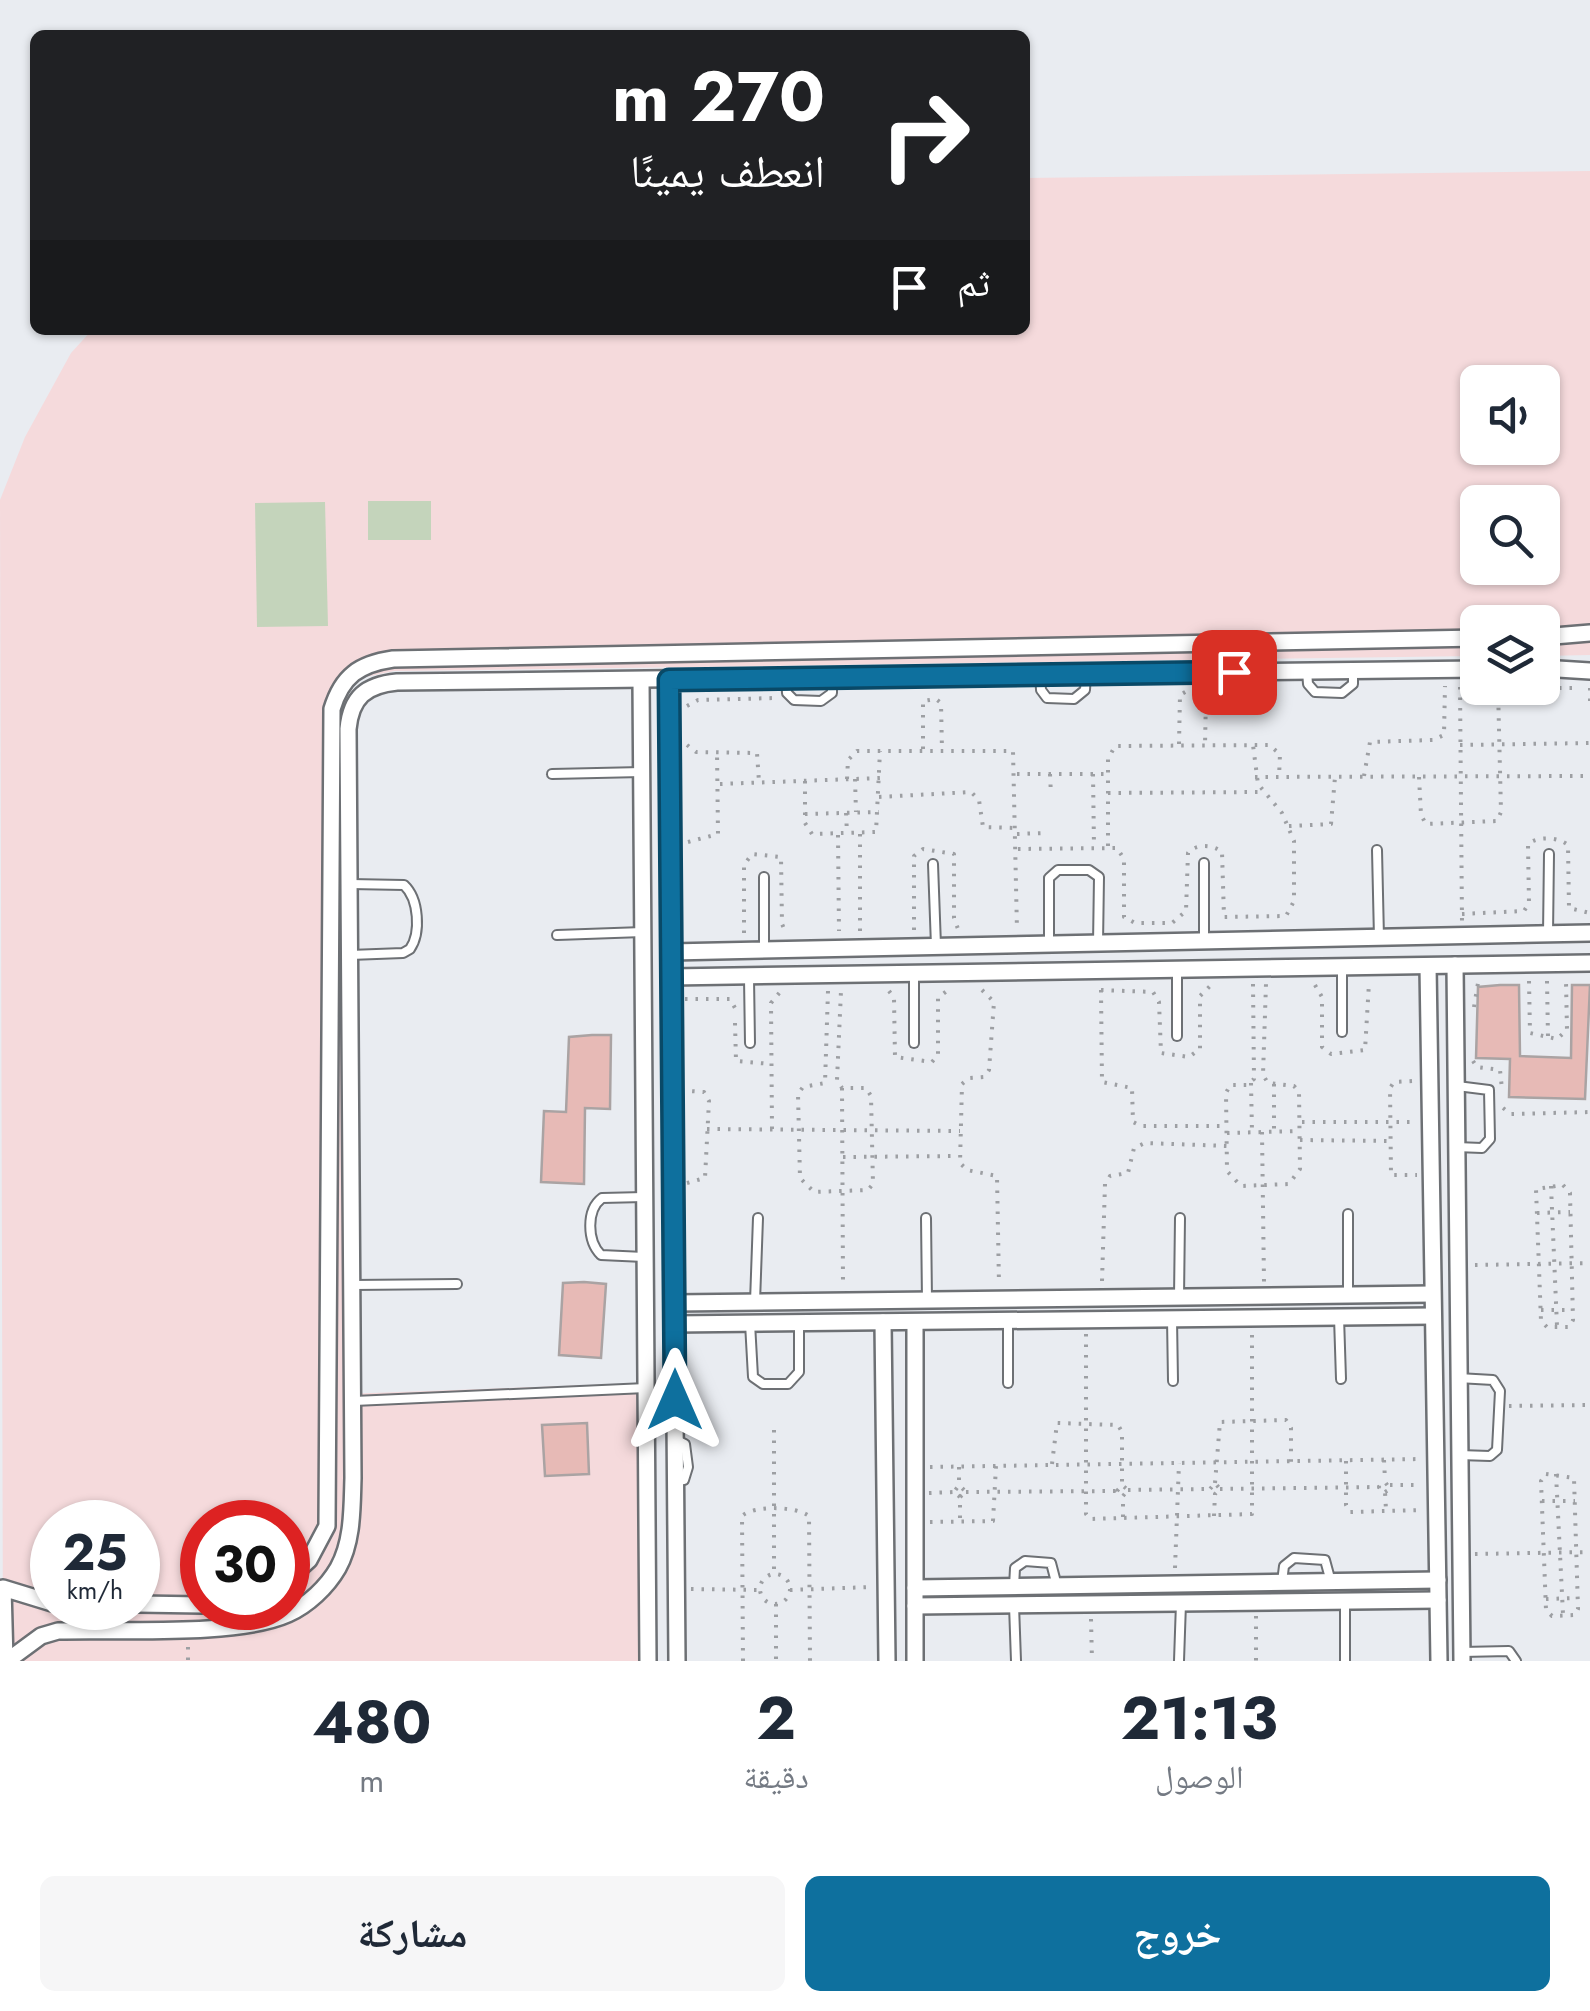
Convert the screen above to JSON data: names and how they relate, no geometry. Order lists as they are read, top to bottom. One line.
{"page":{"turn":["270 m","انعطف يمينًا"],"then":"ثم","speed":"25 km/h","limit":"30","eta":["21:13","الوصول","2","دقيقة","480","m"],"buttons":["خروج","مشاركة"]}}
